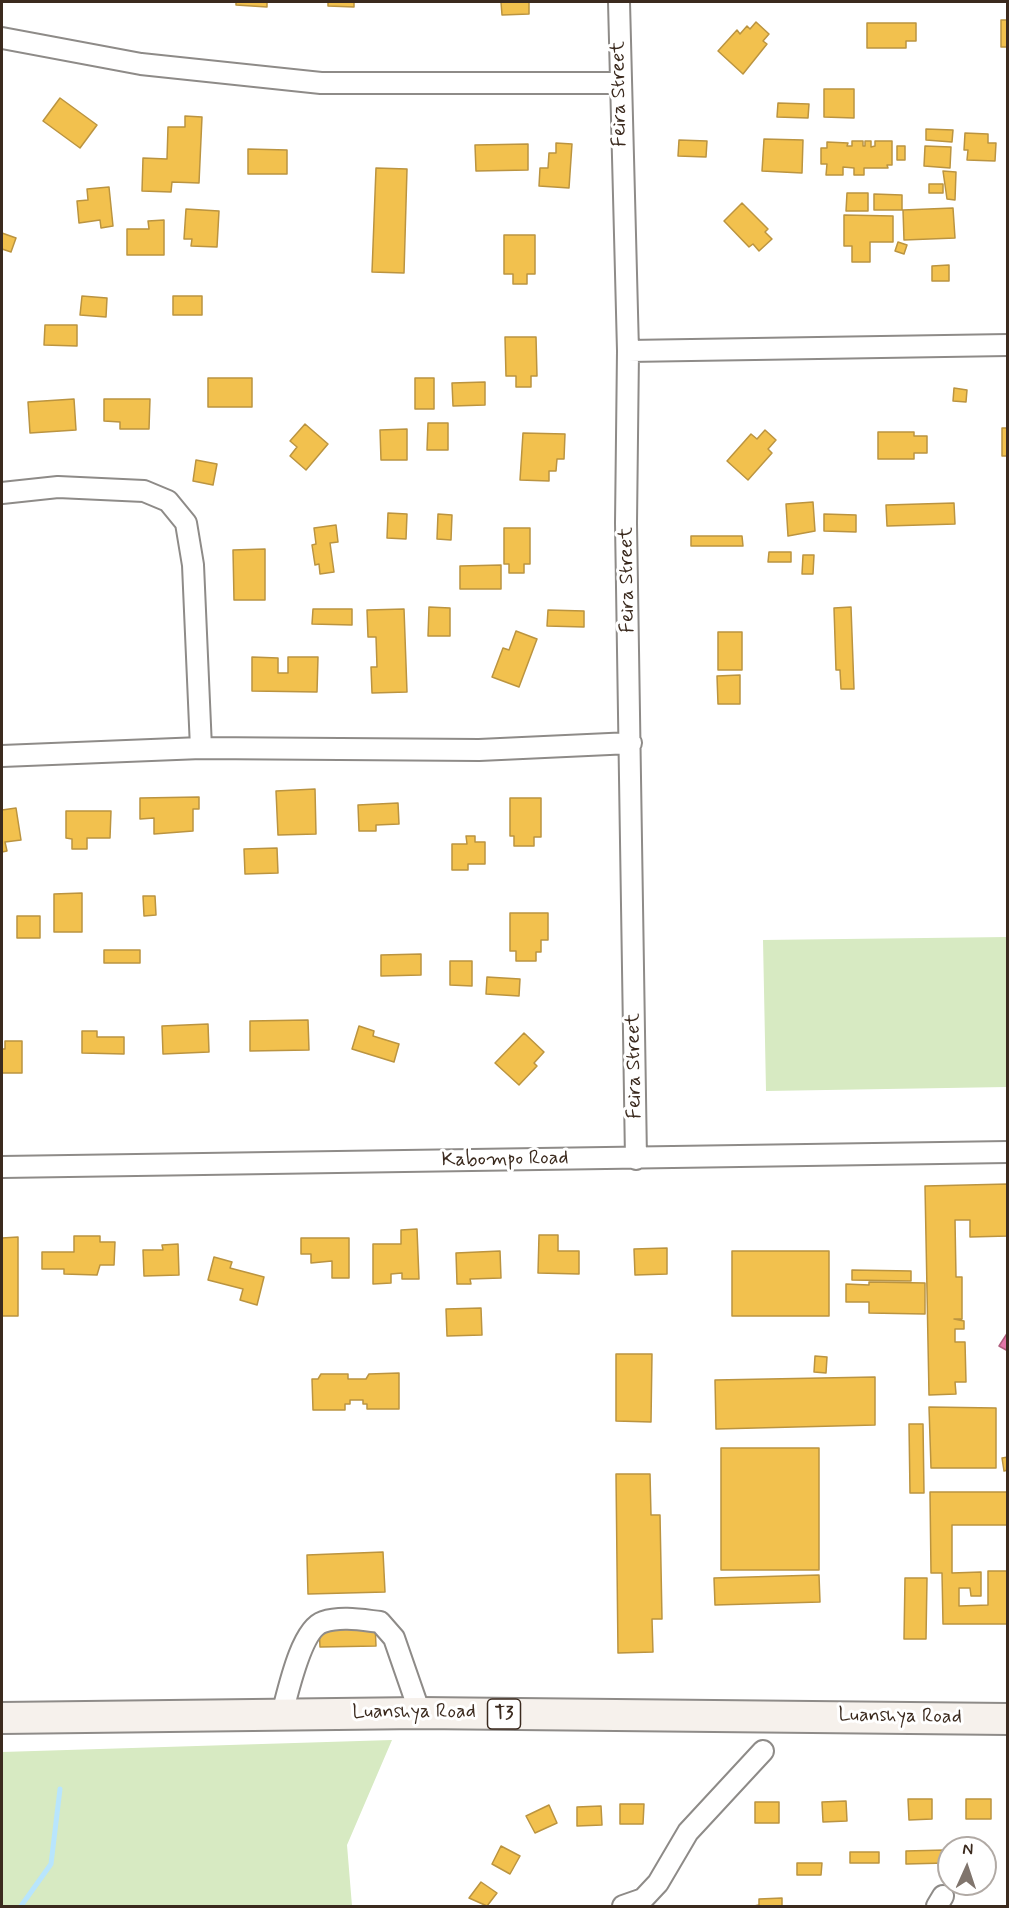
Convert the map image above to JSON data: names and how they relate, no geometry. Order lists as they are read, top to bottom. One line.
{"streets":{"highway":["Luanshya Road","T3"],"street":["Feira Street","Kabompo Road"]},"crossings":[["Feira Street","Kabompo Road"]],"north":"top"}
